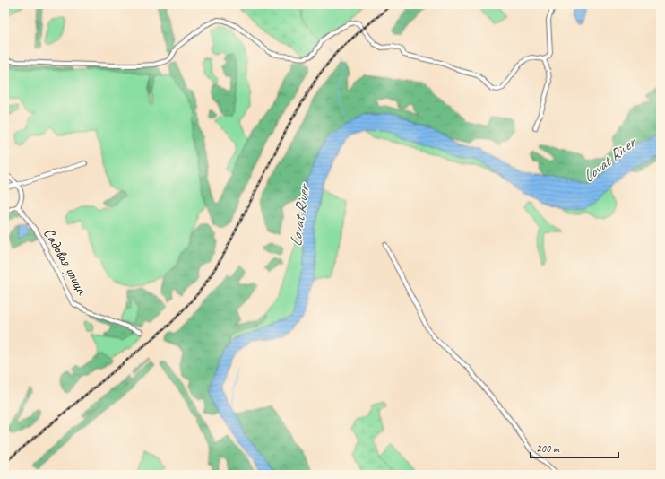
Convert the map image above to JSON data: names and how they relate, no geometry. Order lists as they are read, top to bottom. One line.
{"streets":{"street":["Садовая улица"]},"water":["Lovat River"],"scale_bar":"200 m"}
